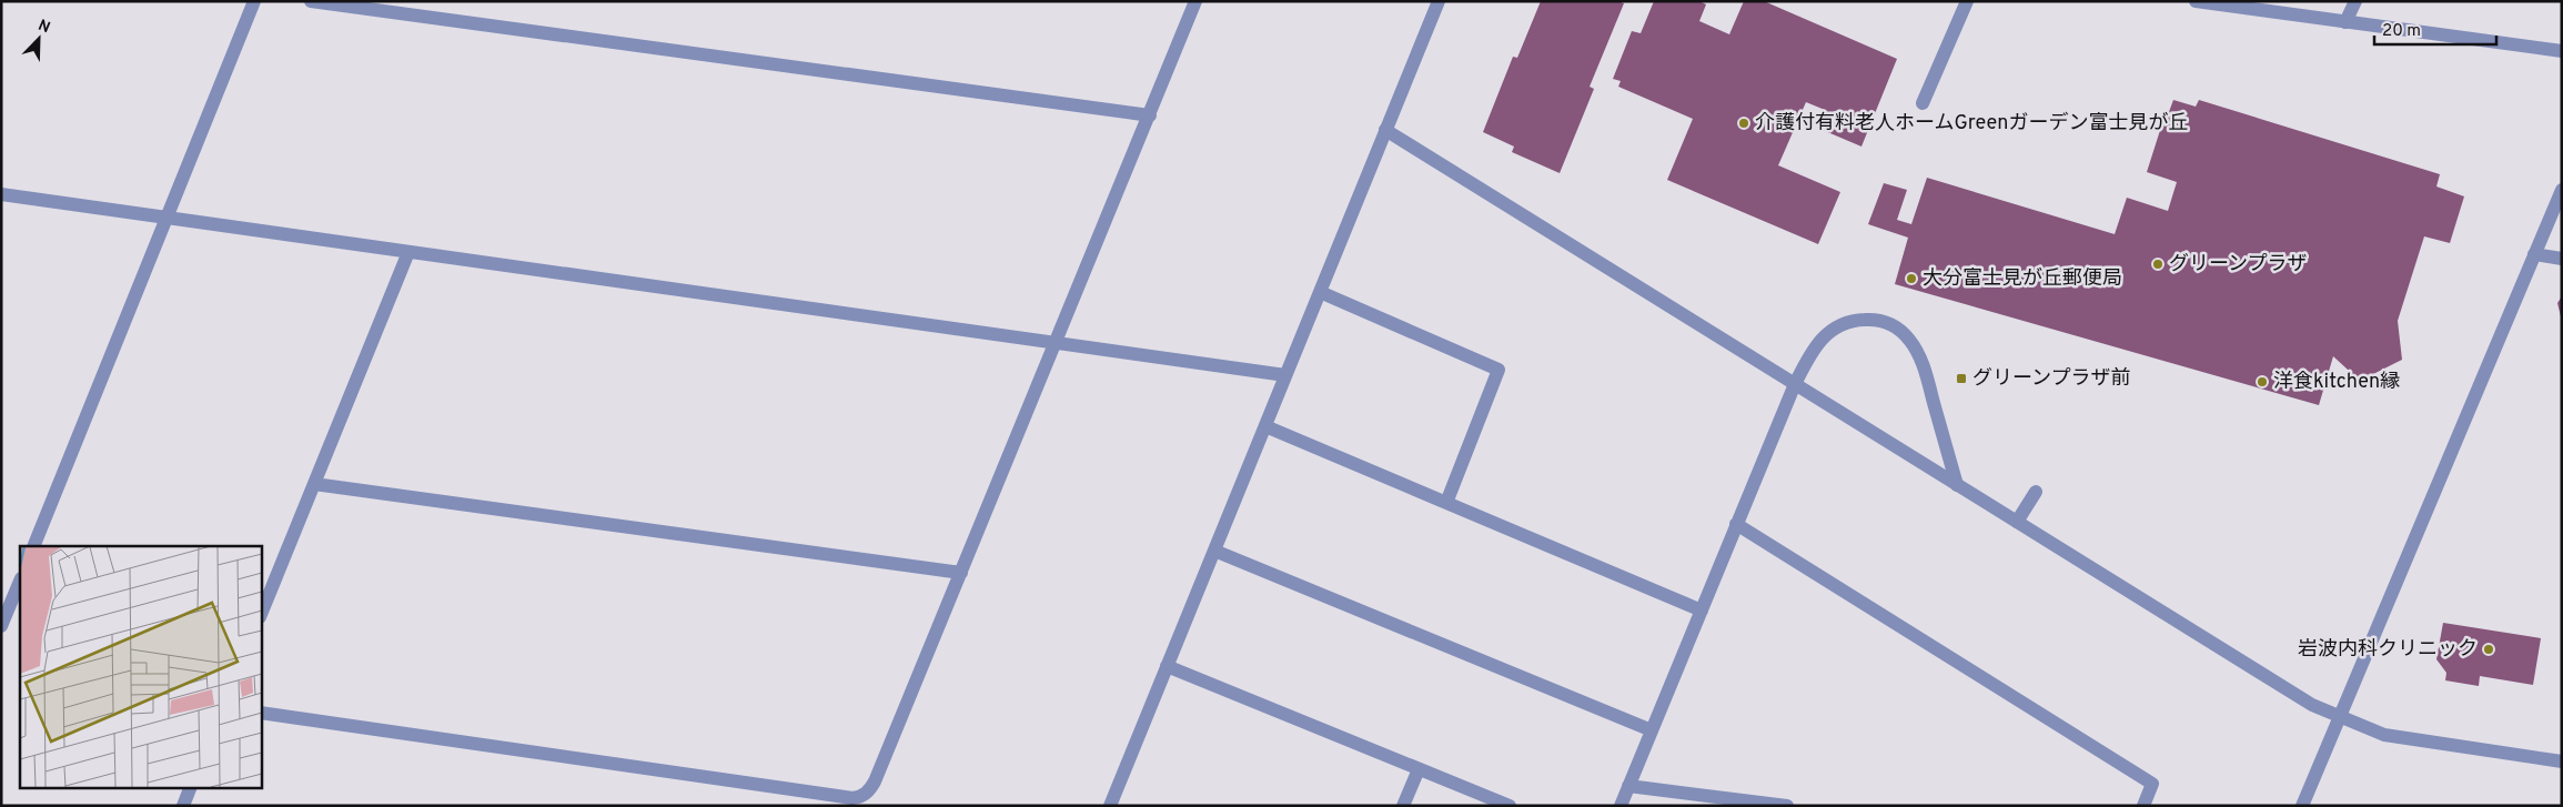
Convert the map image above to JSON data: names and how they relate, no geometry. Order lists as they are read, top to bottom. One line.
{"places":{"other":["介護付有料老人ホームGreenガーデン富士見が丘","グリーンプラザ","大分富士見が丘郵便局","洋食kitchen縁","岩波内科クリニック"],"transit":["グリーンプラザ前"]},"scale_bar":"20 m","north":"top right"}
